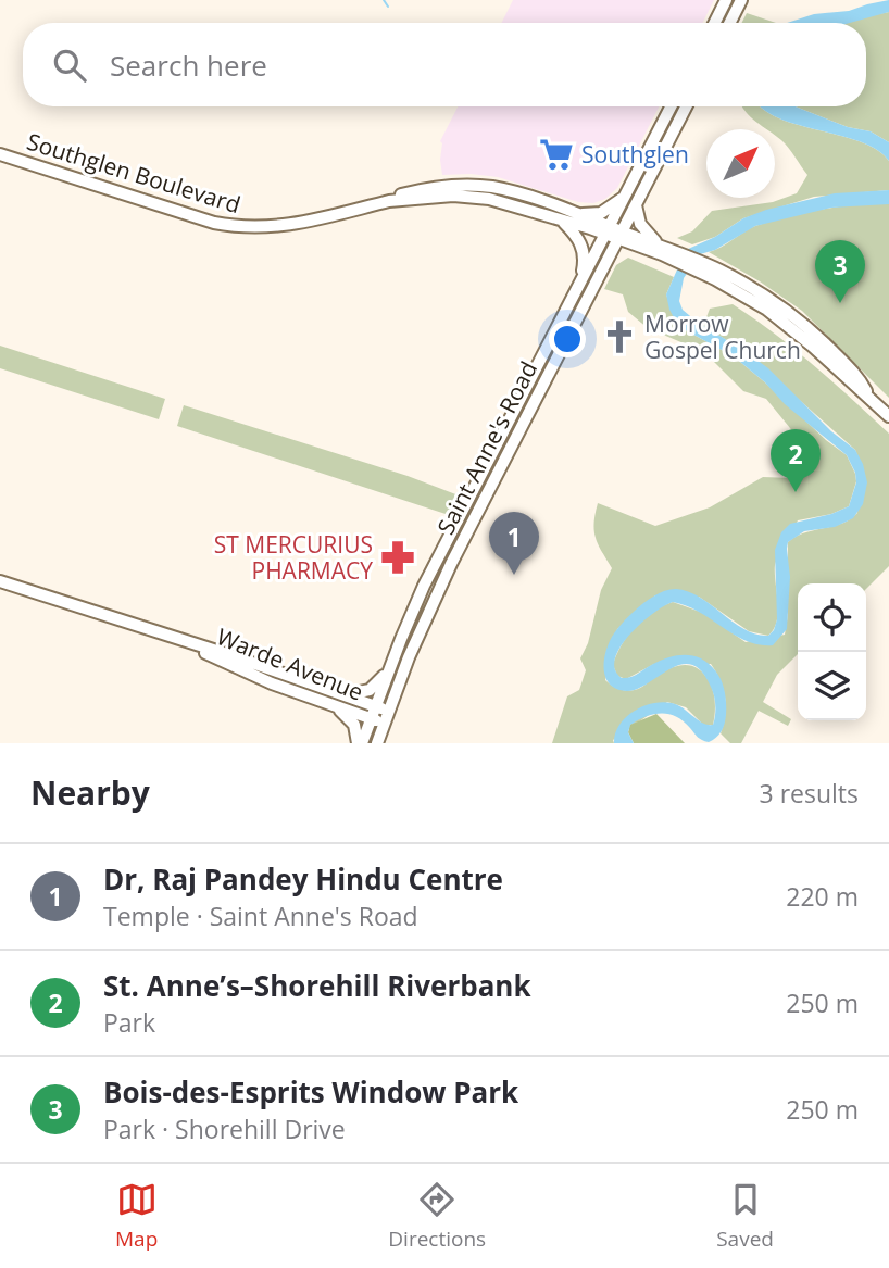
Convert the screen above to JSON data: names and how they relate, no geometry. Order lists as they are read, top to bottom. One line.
{"streets":{"main road":["Southglen Boulevard","Saint Anne's Road","Warde Avenue"]},"crossings":[["Southglen Boulevard","Saint Anne's Road"],["Saint Anne's Road","Warde Avenue"]],"places":{"supermarket":["Southglen"],"church":["Morrow Gospel Church"],"pharmacy":["ST MERCURIUS PHARMACY"]},"north":"top right","page":{"search":"Search here","pins":["3","2","1"],"heading":["Nearby","3 results"],"list":[{"mark":"1","name":"Dr, Raj Pandey Hindu Centre","note":"Temple · Saint Anne's Road","value":"220 m"},{"mark":"2","name":"St. Anne’s–Shorehill Riverbank","note":"Park","value":"250 m"},{"mark":"3","name":"Bois-des-Esprits Window Park","note":"Park · Shorehill Drive","value":"250 m"}],"nav":["Map","Directions","Saved"]}}
